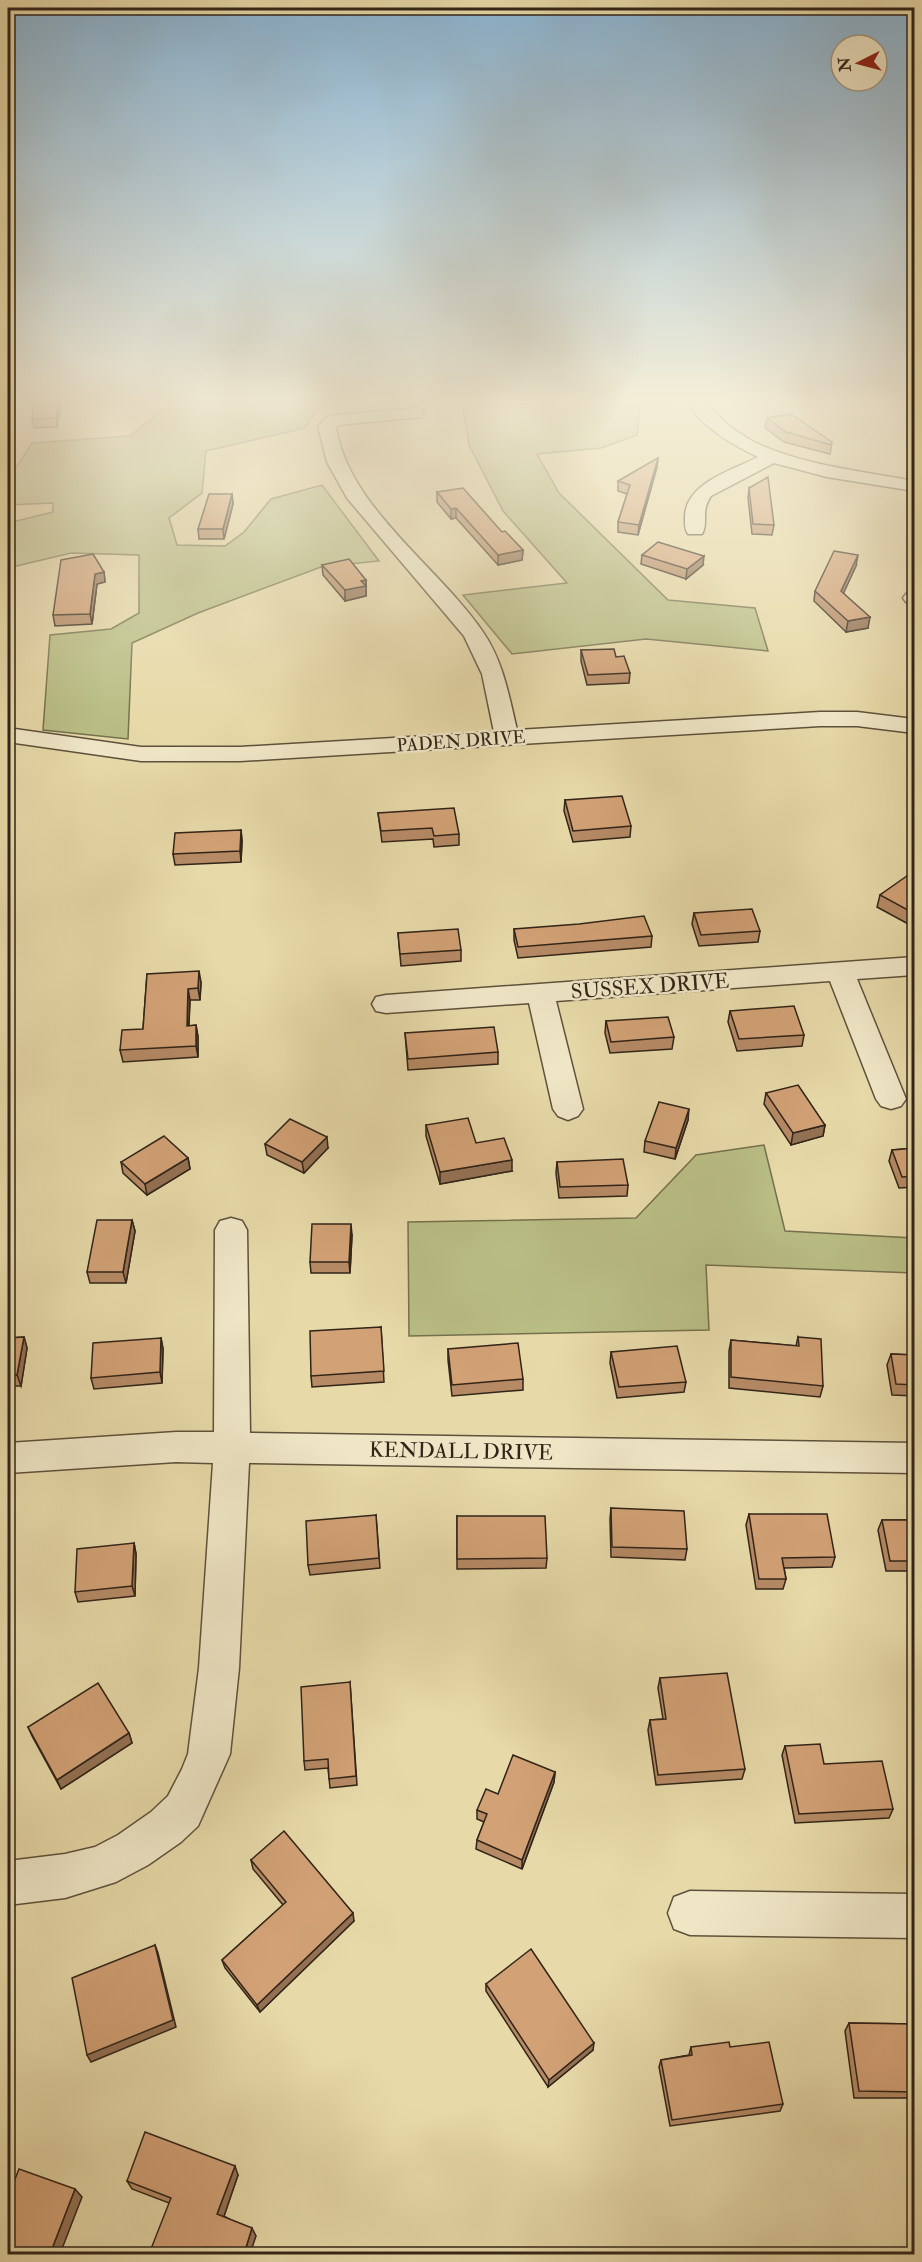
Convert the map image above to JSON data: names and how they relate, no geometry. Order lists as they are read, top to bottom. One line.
{"streets":{"street":["PADEN DRIVE","SUSSEX DRIVE","KENDALL DRIVE"]},"north":"left"}
